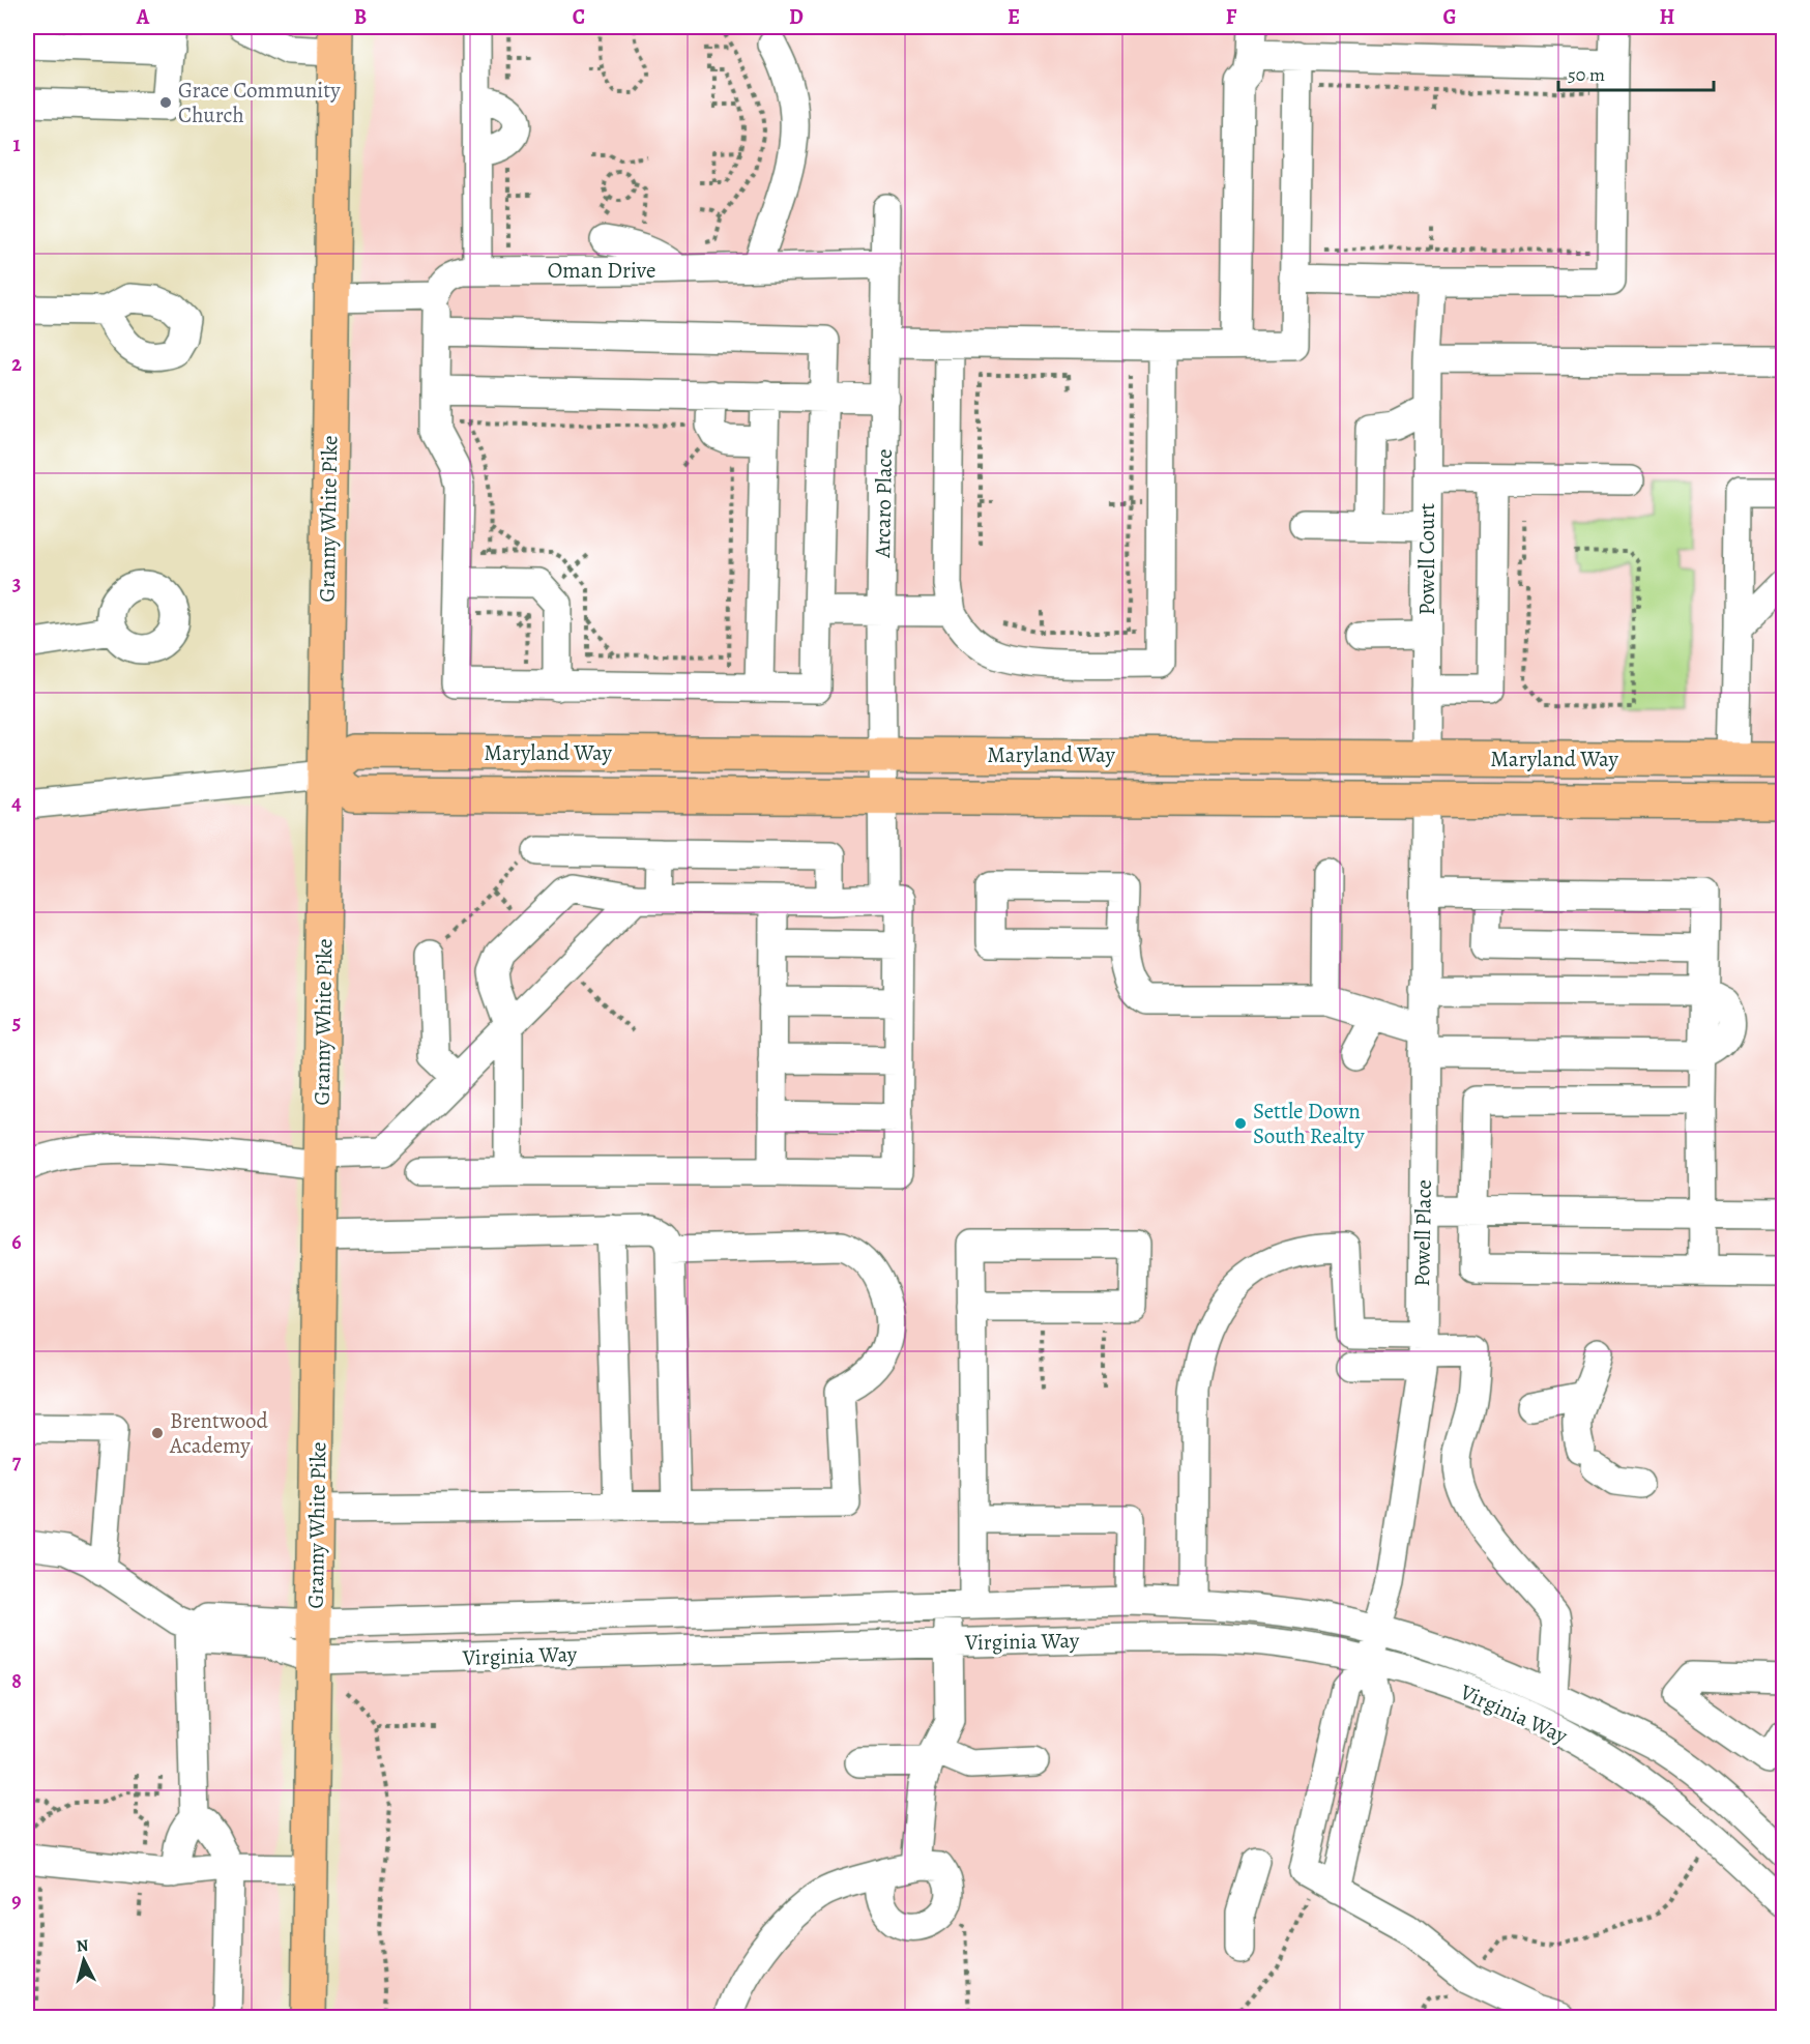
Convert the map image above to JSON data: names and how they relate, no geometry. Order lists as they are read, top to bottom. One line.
{"streets":{"main road":["Granny White Pike","Maryland Way"],"street":["Oman Drive","Arcaro Place","Powell Court","Powell Place","Virginia Way"]},"crossings":[["Oman Drive","Arcaro Place"],["Arcaro Place","Maryland Way"],["Granny White Pike","Maryland Way"],["Granny White Pike","Virginia Way"],["Powell Court","Maryland Way"],["Maryland Way","Powell Place"],["Powell Place","Virginia Way"]],"places":["Grace Community Church","Settle Down South Realty","Brentwood Academy"],"scale_bar":"50 m","north":"top","grid":{"columns":["A","B","C","D","E","F","G","H"],"rows":["1","2","3","4","5","6","7","8","9"]}}
